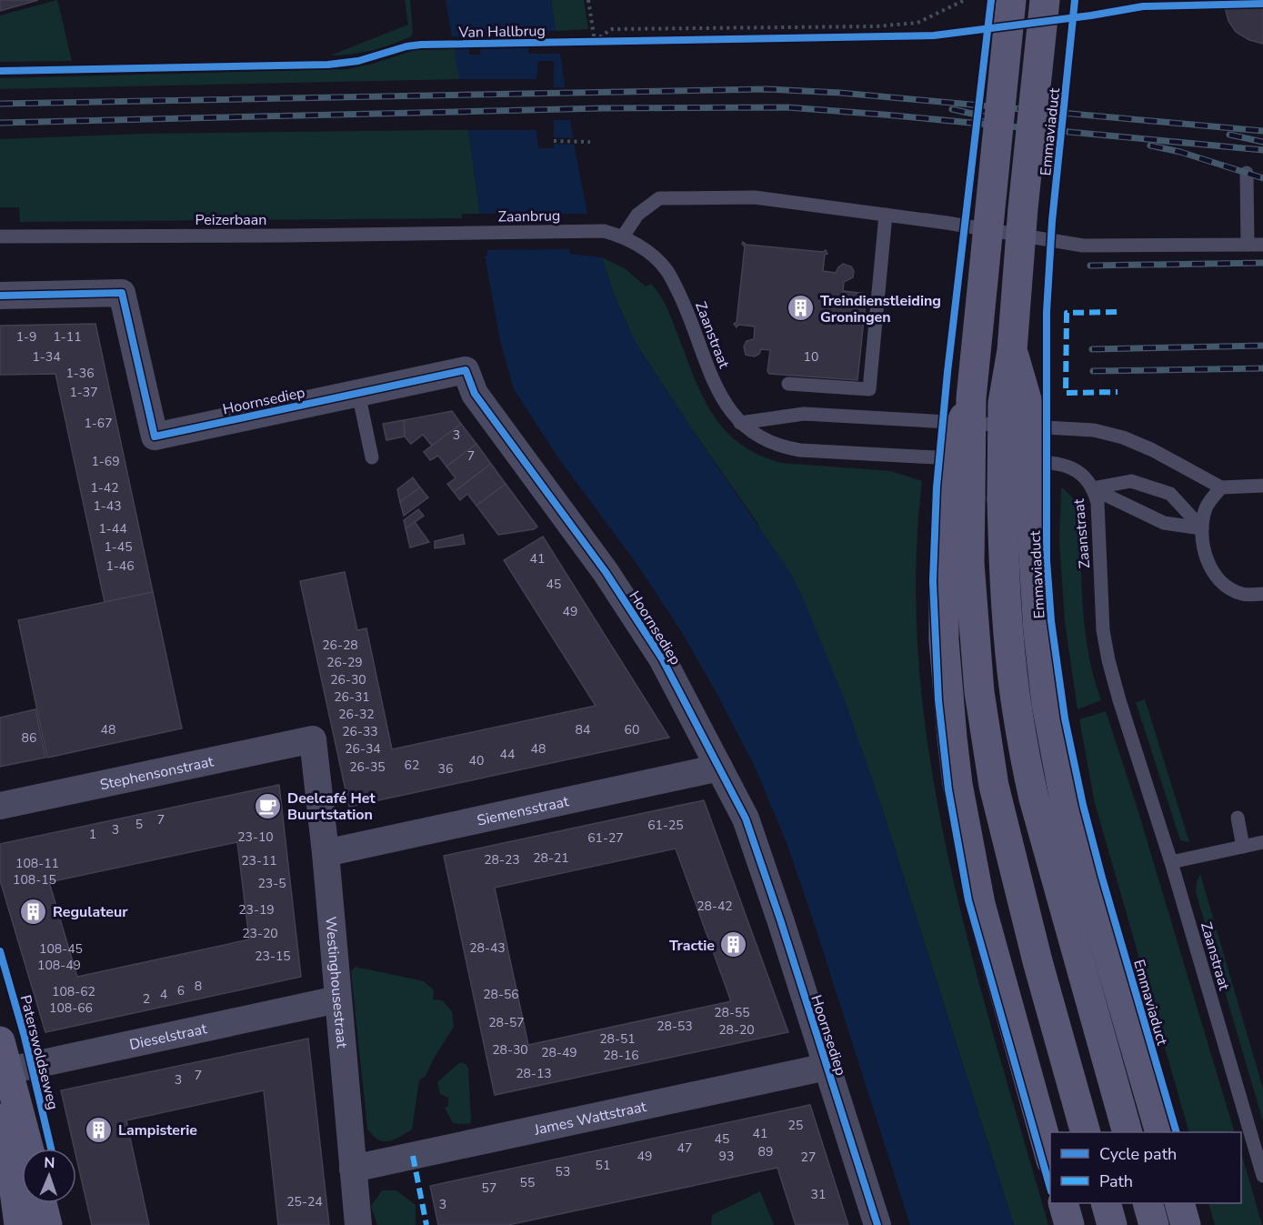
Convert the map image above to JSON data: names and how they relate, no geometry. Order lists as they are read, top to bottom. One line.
{"streets":{"main road":["Emmaviaduct"],"street":["Hoornsediep","Stephensonstraat","Siemensstraat","Westinghousestraat","Dieselstraat","James Wattstraat"],"lane":["Zaanbrug","Peizerbaan","Zaanstraat"],"cycle path":["Van Hallbrug","Paterswoldseweg"]},"crossings":[["Zaanbrug","Peizerbaan"],["Zaanbrug","Zaanstraat"],["Hoornsediep","Siemensstraat"],["Hoornsediep","James Wattstraat"],["Stephensonstraat","Westinghousestraat"],["Siemensstraat","Westinghousestraat"],["Westinghousestraat","Dieselstraat"],["Westinghousestraat","James Wattstraat"]],"places":{"building":["Treindienstleiding Groningen","Regulateur","Tractie","Lampisterie"],"cafe":["Deelcafé Het Buurtstation"]},"house_numbers":["1-9","1-11","1-34","10","1-36","1-37","1-67","3","7","1-69","1-42","1-43","1-44","1-45","41","1-46","45","49","26-28","26-29","26-30","26-31","26-32","48","84","60","26-33","86","26-34","48","44","40","62","26-35","36","7","5","61-25","3","1","23-10","61-27","28-21","28-23","23-11","108-11","108-15","23-5","28-42","23-19","23-20","28-43","108-45","23-15","108-49","8","6","108-62","4","28-56","2","108-66","28-55","28-57","28-53","28-20","28-51","28-30","28-49","28-16","28-13","7","3","25","41","45","47","89","49","93","27","51","53","55","57","31","25-24","3"],"legend":["Cycle path","Path"],"north":"top"}
